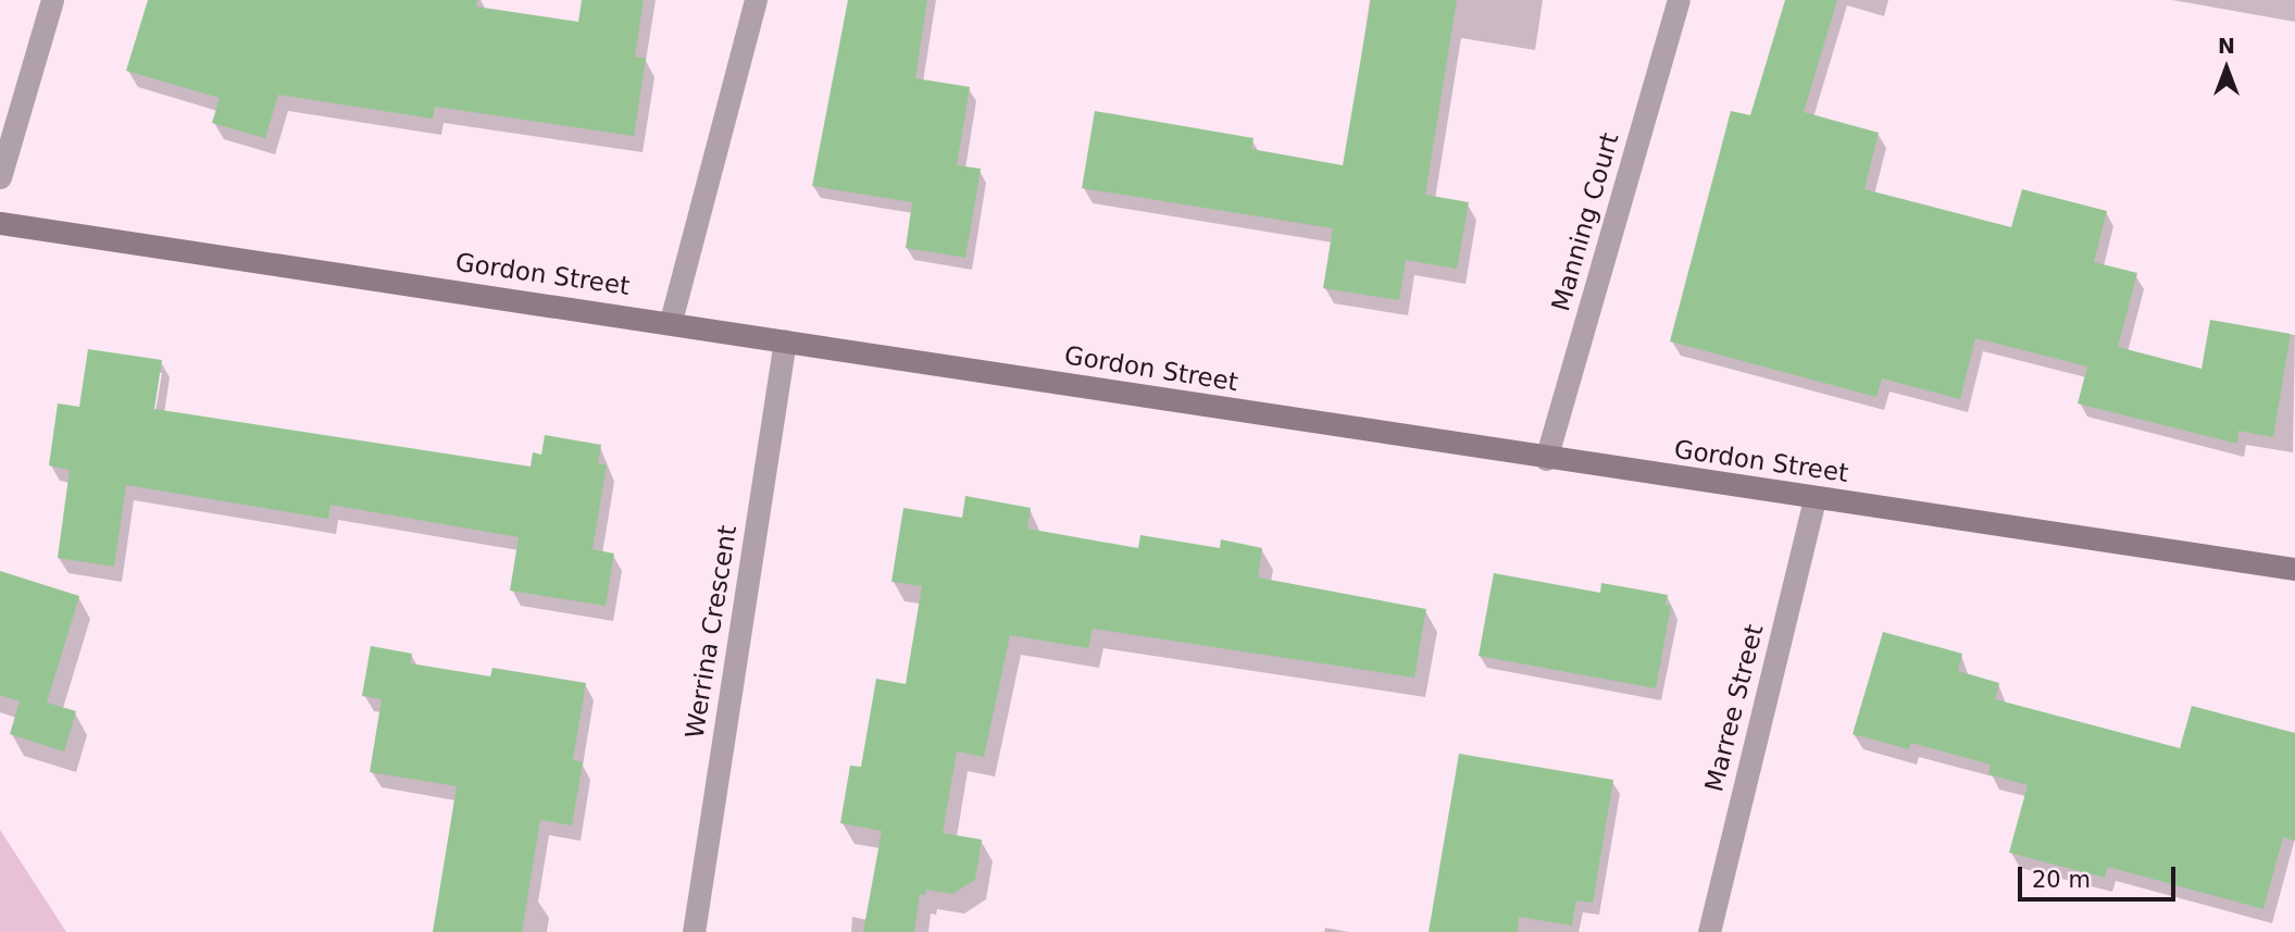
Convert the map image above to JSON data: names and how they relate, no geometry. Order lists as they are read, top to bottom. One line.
{"streets":{"street":["Manning Court","Gordon Street","Werrina Crescent","Marree Street"]},"crossings":[["Manning Court","Gordon Street"],["Gordon Street","Werrina Crescent"],["Gordon Street","Marree Street"]],"scale_bar":"20 m","north":"top"}
